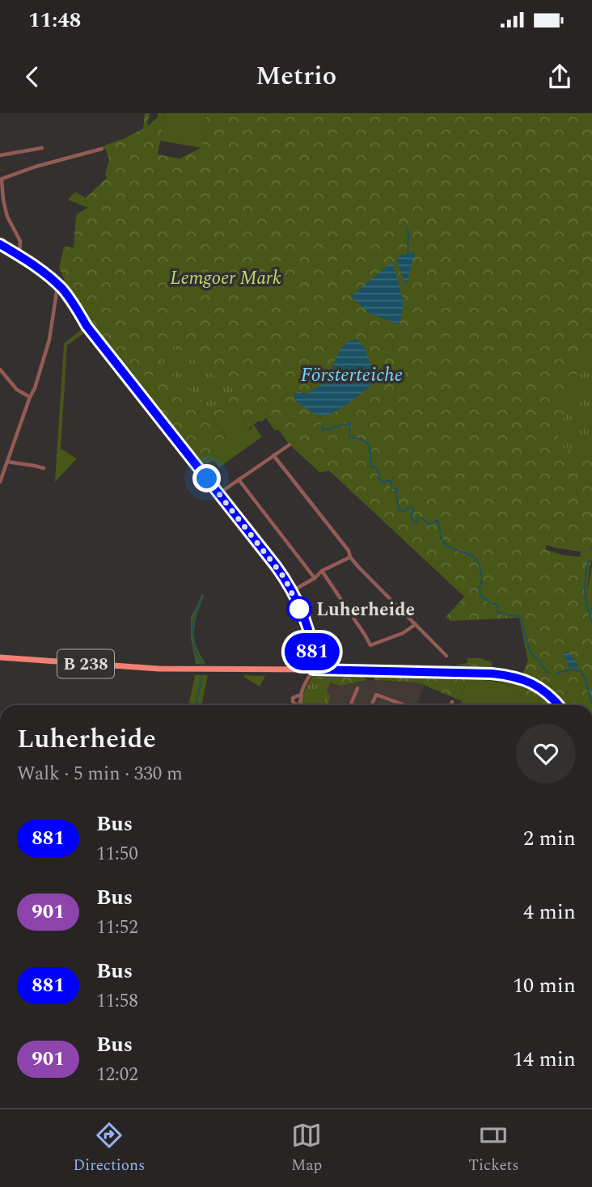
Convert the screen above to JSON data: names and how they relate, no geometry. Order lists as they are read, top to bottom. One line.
{"streets":{"main road":["B 238"]},"water":["Försterteiche"],"parks":["Lemgoer Mark"],"places":["Luherheide"],"lines":["bus line 881"],"page":{"status":"11:48","header":"Metrio","on_map":"881","heading":["Luherheide","Walk · 5 min · 330 m"],"list":[{"mark":"881","name":"Bus","note":"11:50","value":"2 min"},{"mark":"901","name":"Bus","note":"11:52","value":"4 min"},{"mark":"881","name":"Bus","note":"11:58","value":"10 min"},{"mark":"901","name":"Bus","note":"12:02","value":"14 min"}],"tabs":["Directions","Map","Tickets"]}}
